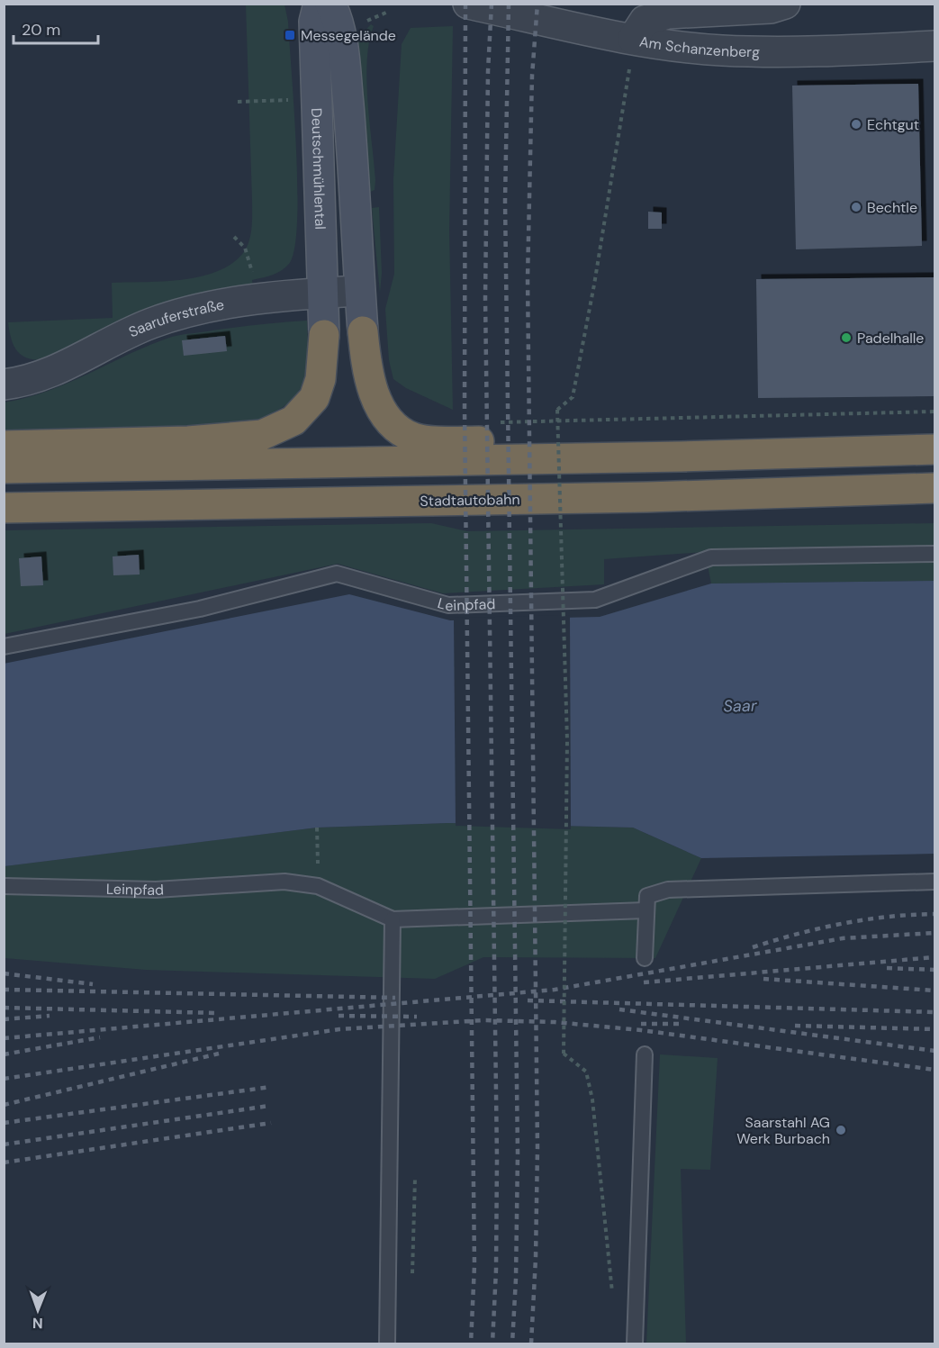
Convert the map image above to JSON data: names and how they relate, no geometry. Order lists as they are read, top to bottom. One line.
{"streets":{"highway":["Stadtautobahn"],"main road":["Deutschmühlental"],"street":["Am Schanzenberg","Saaruferstraße"],"lane":["Leinpfad"]},"crossings":[["Deutschmühlental","Saaruferstraße"]],"water":["Saar"],"places":{"transit":["Messegelände"],"other":["Echtgut","Bechtle","Padelhalle","Saarstahl AG Werk Burbach"]},"scale_bar":"20 m","north":"bottom"}
